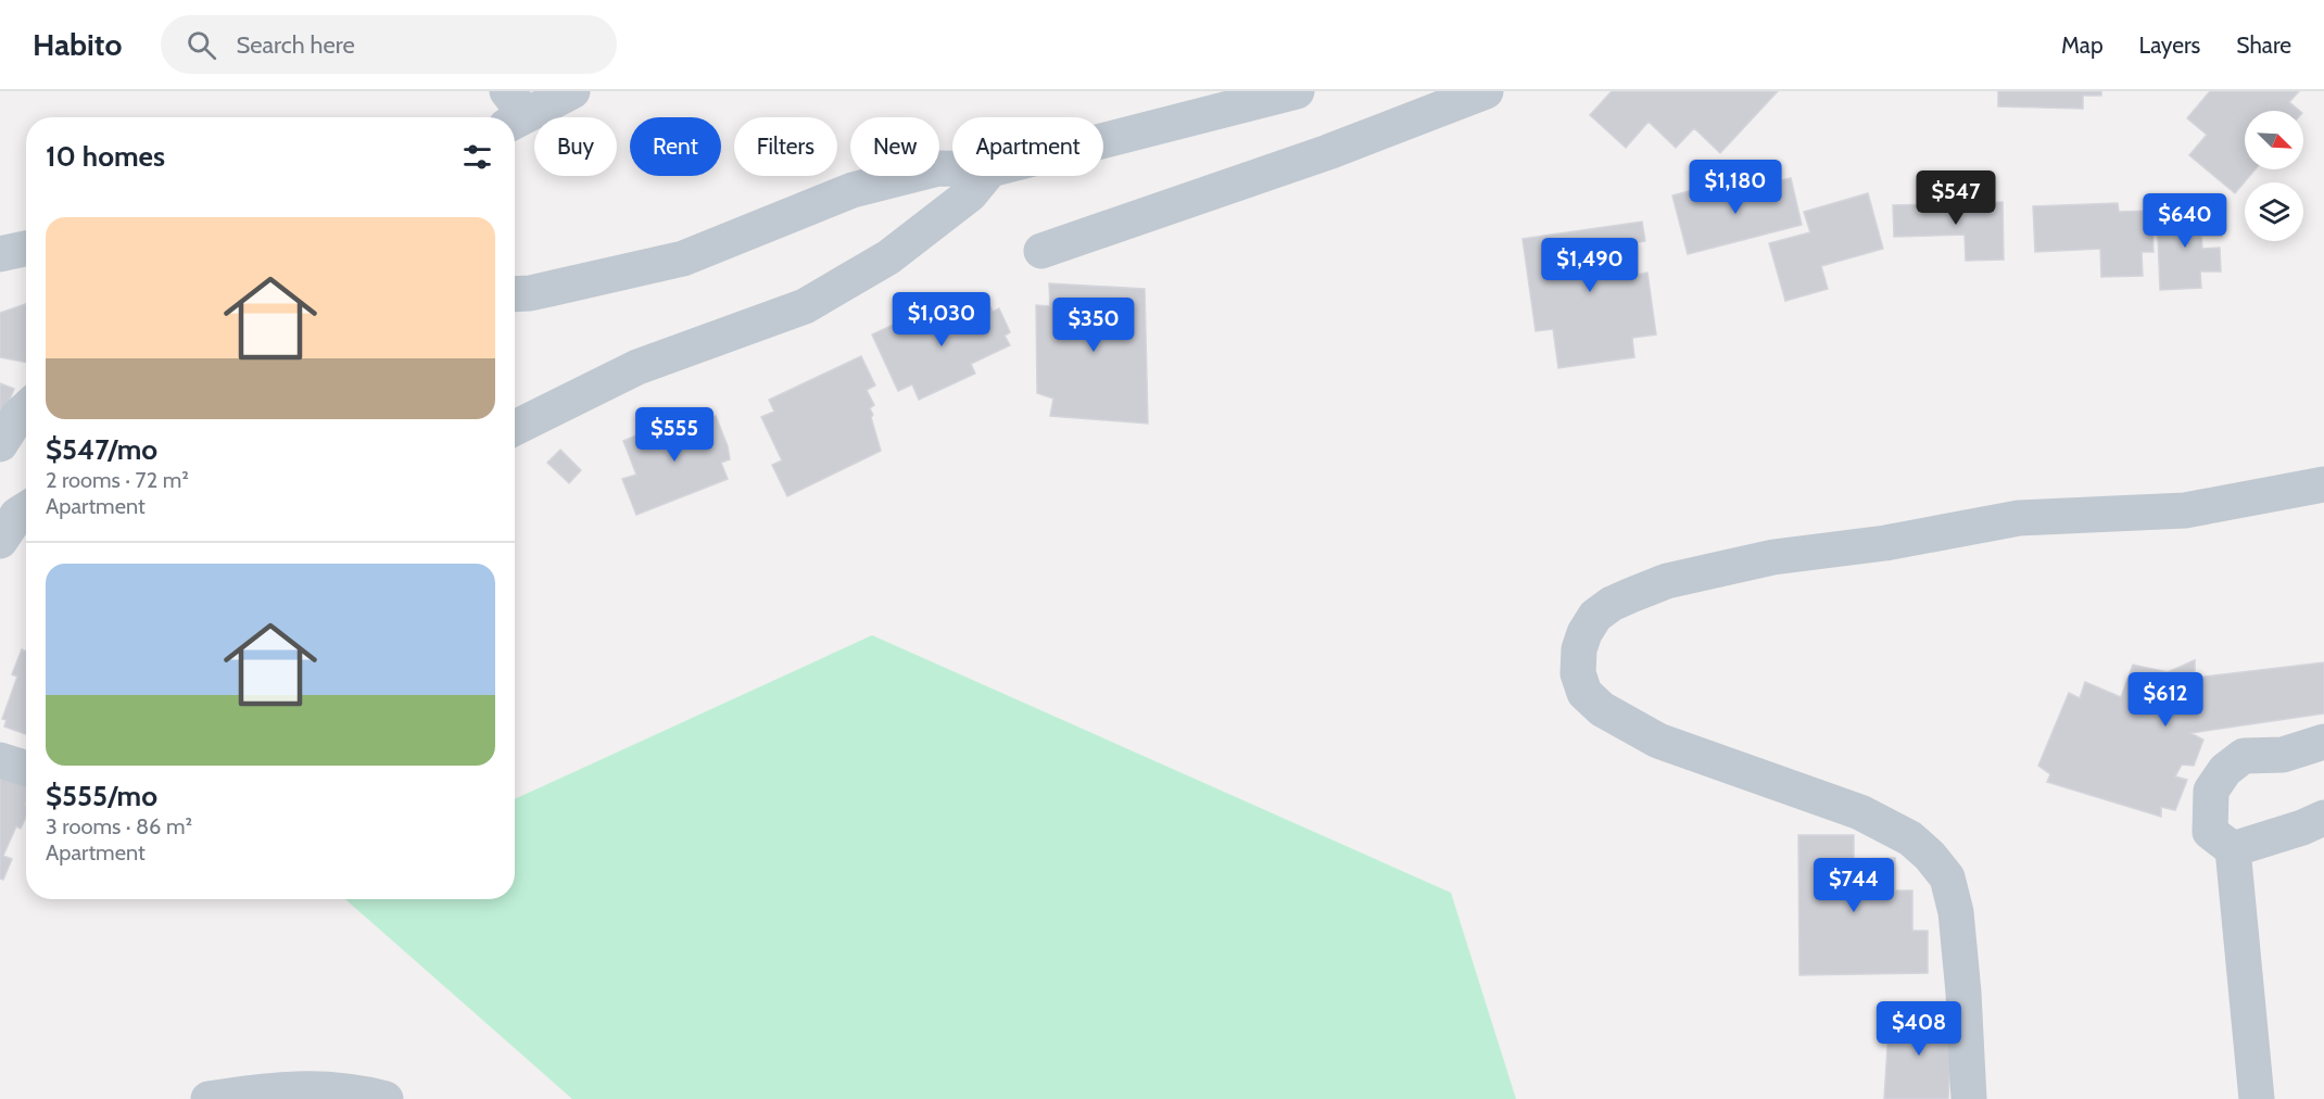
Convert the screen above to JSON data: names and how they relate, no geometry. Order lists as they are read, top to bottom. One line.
{"north":"bottom right","page":{"header":"Habito","search":"Search here","nav":["Map","Layers","Share"],"chip":["Buy","Rent","Filters","New","Apartment"],"heading":"10 homes","price":["$1,180","$547","$640","$1,490","$1,030","$350","$555","$612","$744","$408"],"list":[{"name":"$547/mo","note":"2 rooms · 72 m² · Apartment"},{"name":"$555/mo","note":"3 rooms · 86 m² · Apartment"}]}}
